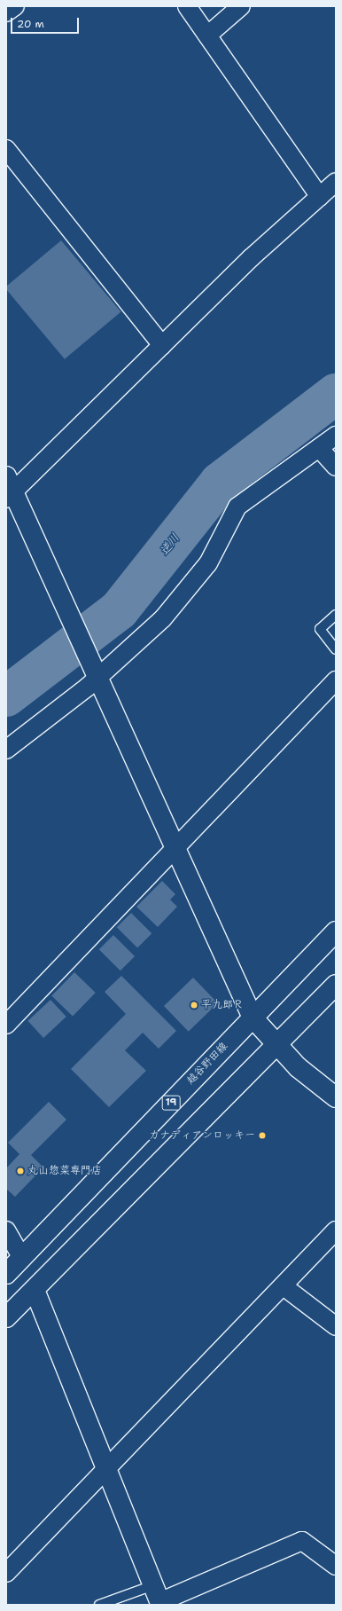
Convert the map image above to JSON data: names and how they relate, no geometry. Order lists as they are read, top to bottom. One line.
{"streets":{"street":["越谷野田線","19"]},"water":["逆川"],"places":["平九郎Ｒ","カナディアンロッキー","丸山惣菜専門店"],"scale_bar":"20 m"}
